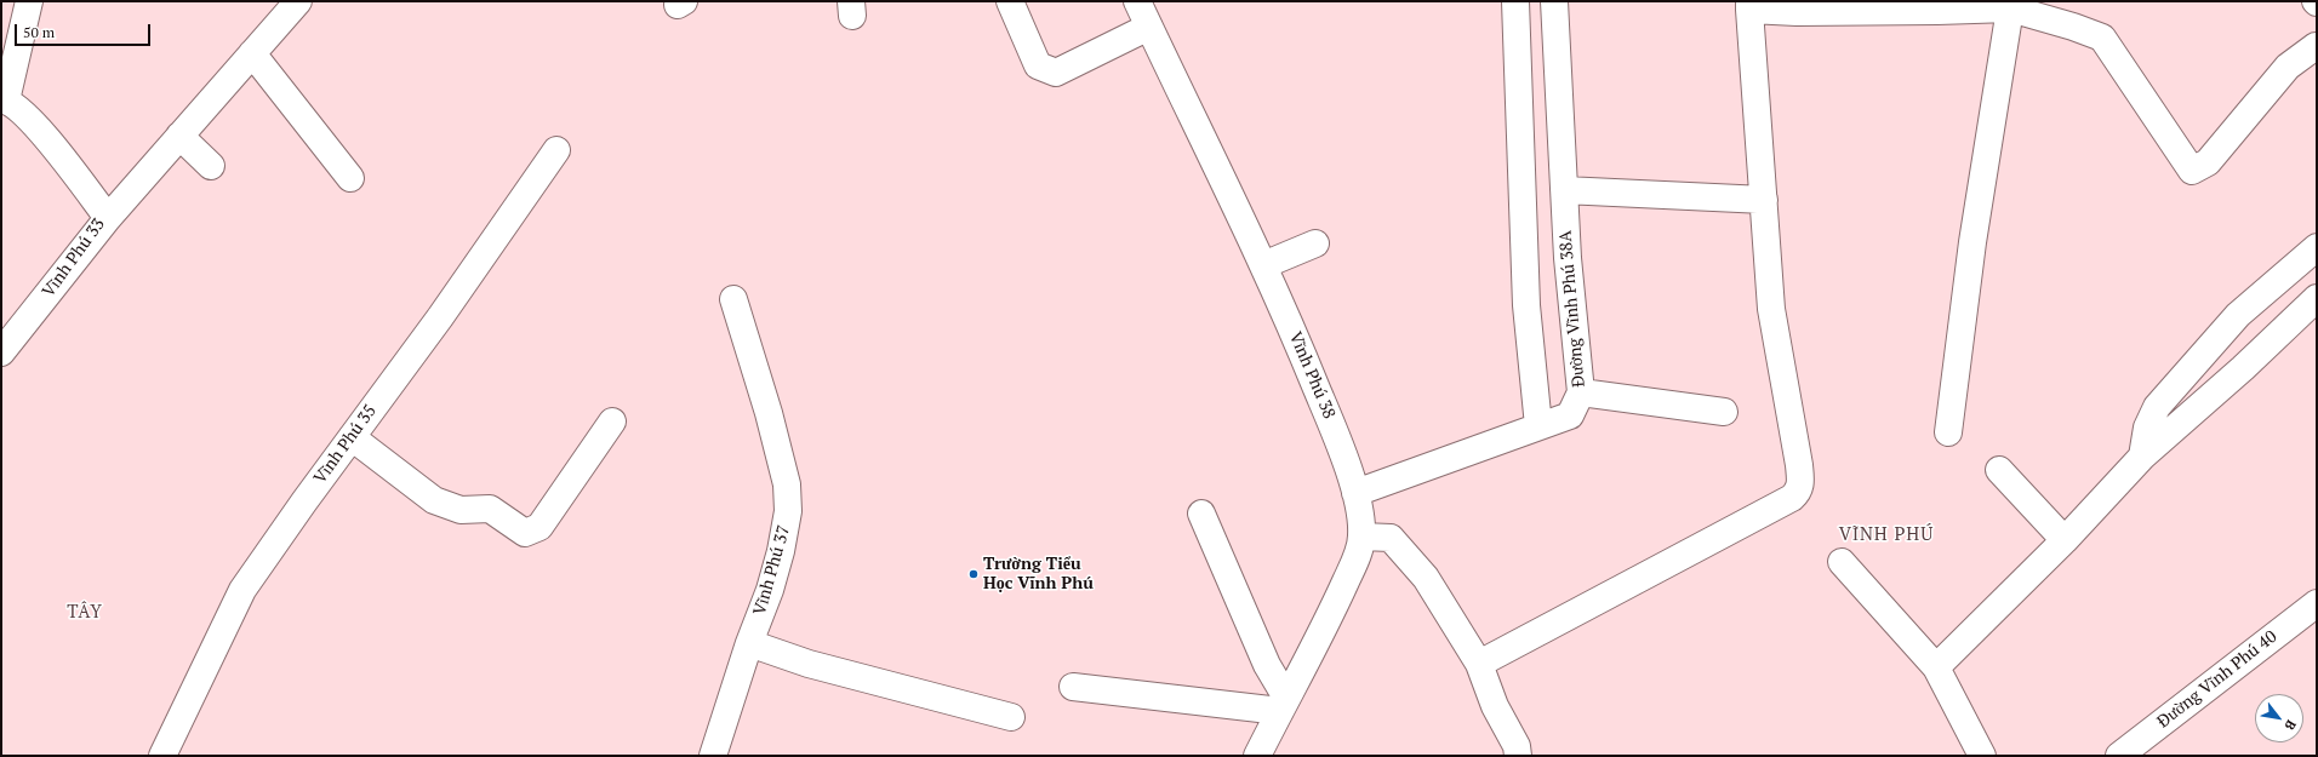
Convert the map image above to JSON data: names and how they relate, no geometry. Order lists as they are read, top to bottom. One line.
{"streets":{"street":["Vĩnh Phú 33","Đường Vĩnh Phú 38A","Vĩnh Phú 38","Vĩnh Phú 35","Vĩnh Phú 37","Đường Vĩnh Phú 40"]},"crossings":[["Đường Vĩnh Phú 38A","Vĩnh Phú 38"]],"districts":["VĨNH PHÚ","TÂY"],"places":["Trường Tiểu Học Vĩnh Phú"],"scale_bar":"50 m","north":"bottom right"}
